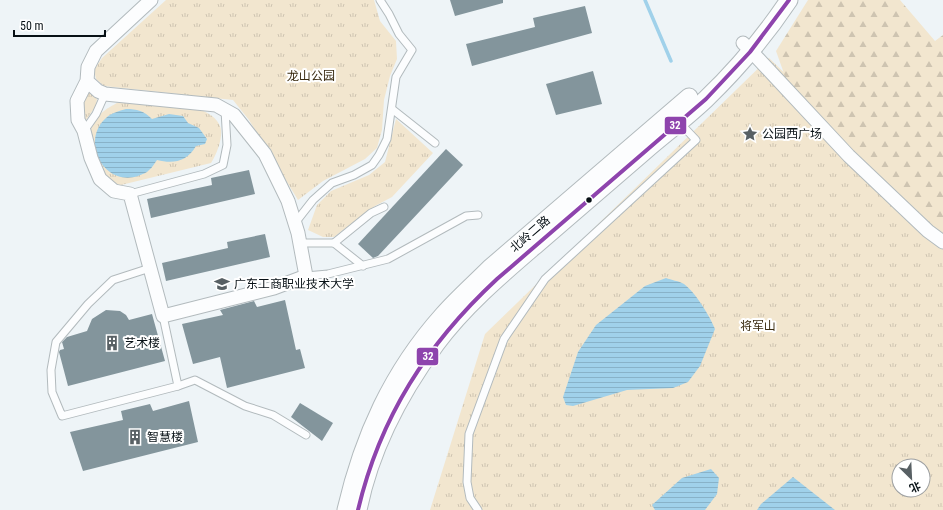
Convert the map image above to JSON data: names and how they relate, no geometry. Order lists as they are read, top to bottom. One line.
{"streets":{"street":["北岭二路"]},"parks":["龙山公园","将军山"],"places":{"place":["公园西广场"],"school or university":["广东工商职业技术大学"],"building":["艺术楼","智慧楼"]},"lines":["transit line 32"],"scale_bar":"50 m","north":"bottom right"}
